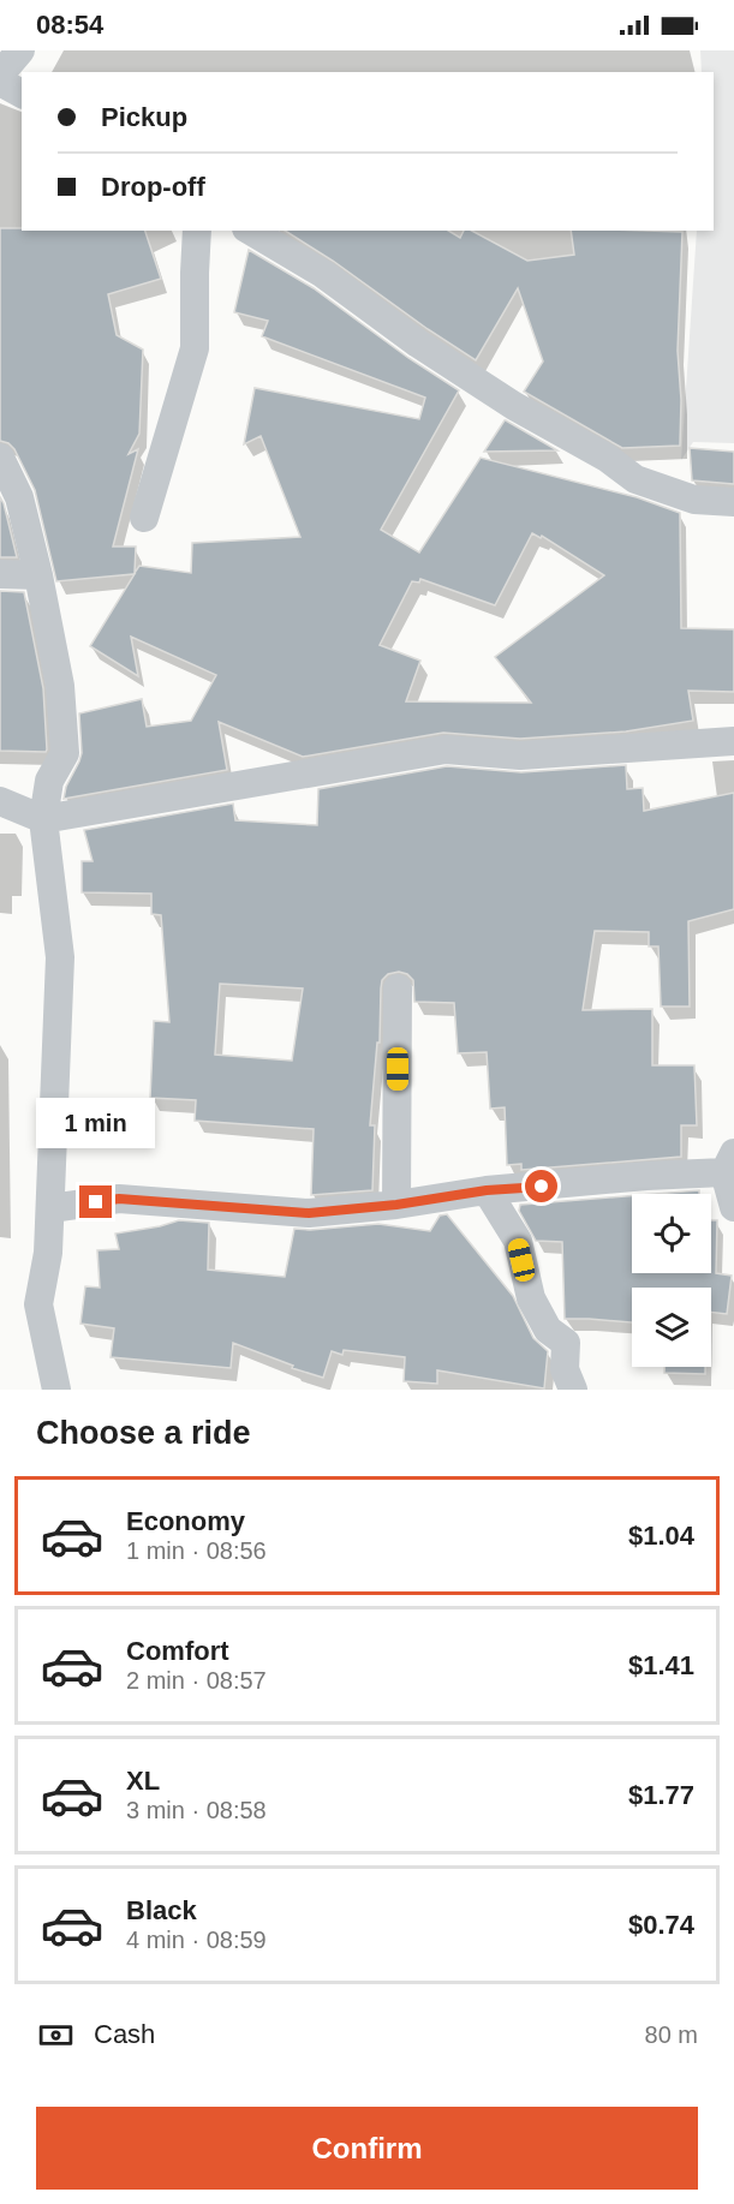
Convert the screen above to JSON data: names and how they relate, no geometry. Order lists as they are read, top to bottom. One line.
{"page":{"status":"08:54","banner":["Pickup","Drop-off"],"bubble":"1 min","heading":"Choose a ride","list":[{"name":"Economy","note":"1 min · 08:56","value":"$1.04"},{"name":"Comfort","note":"2 min · 08:57","value":"$1.41"},{"name":"XL","note":"3 min · 08:58","value":"$1.77"},{"name":"Black","note":"4 min · 08:59","value":"$0.74"}],"pay":["Cash","80 m"],"buttons":"Confirm"}}
